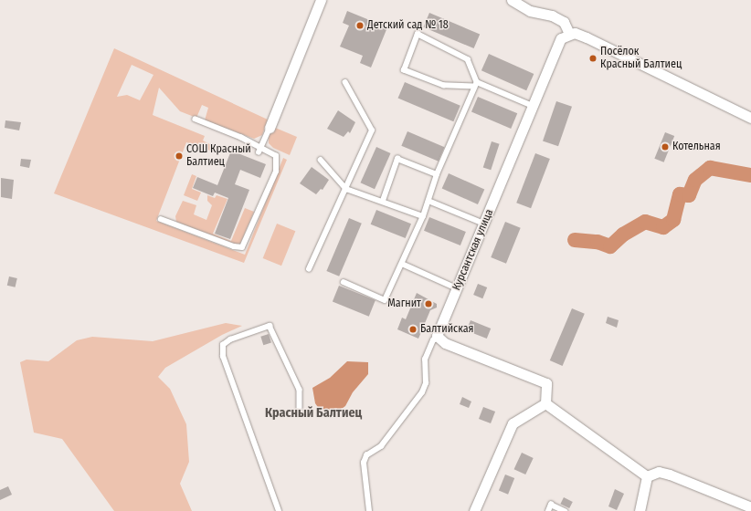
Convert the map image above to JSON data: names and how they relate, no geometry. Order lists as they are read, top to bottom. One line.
{"streets":{"street":["Курсантская улица"]},"districts":["Красный Балтиец"],"places":["Детский сад № 18","Посёлок Красный Балтиец","Котельная","СОШ Красный Балтиец","Магнит","Балтийская"]}
